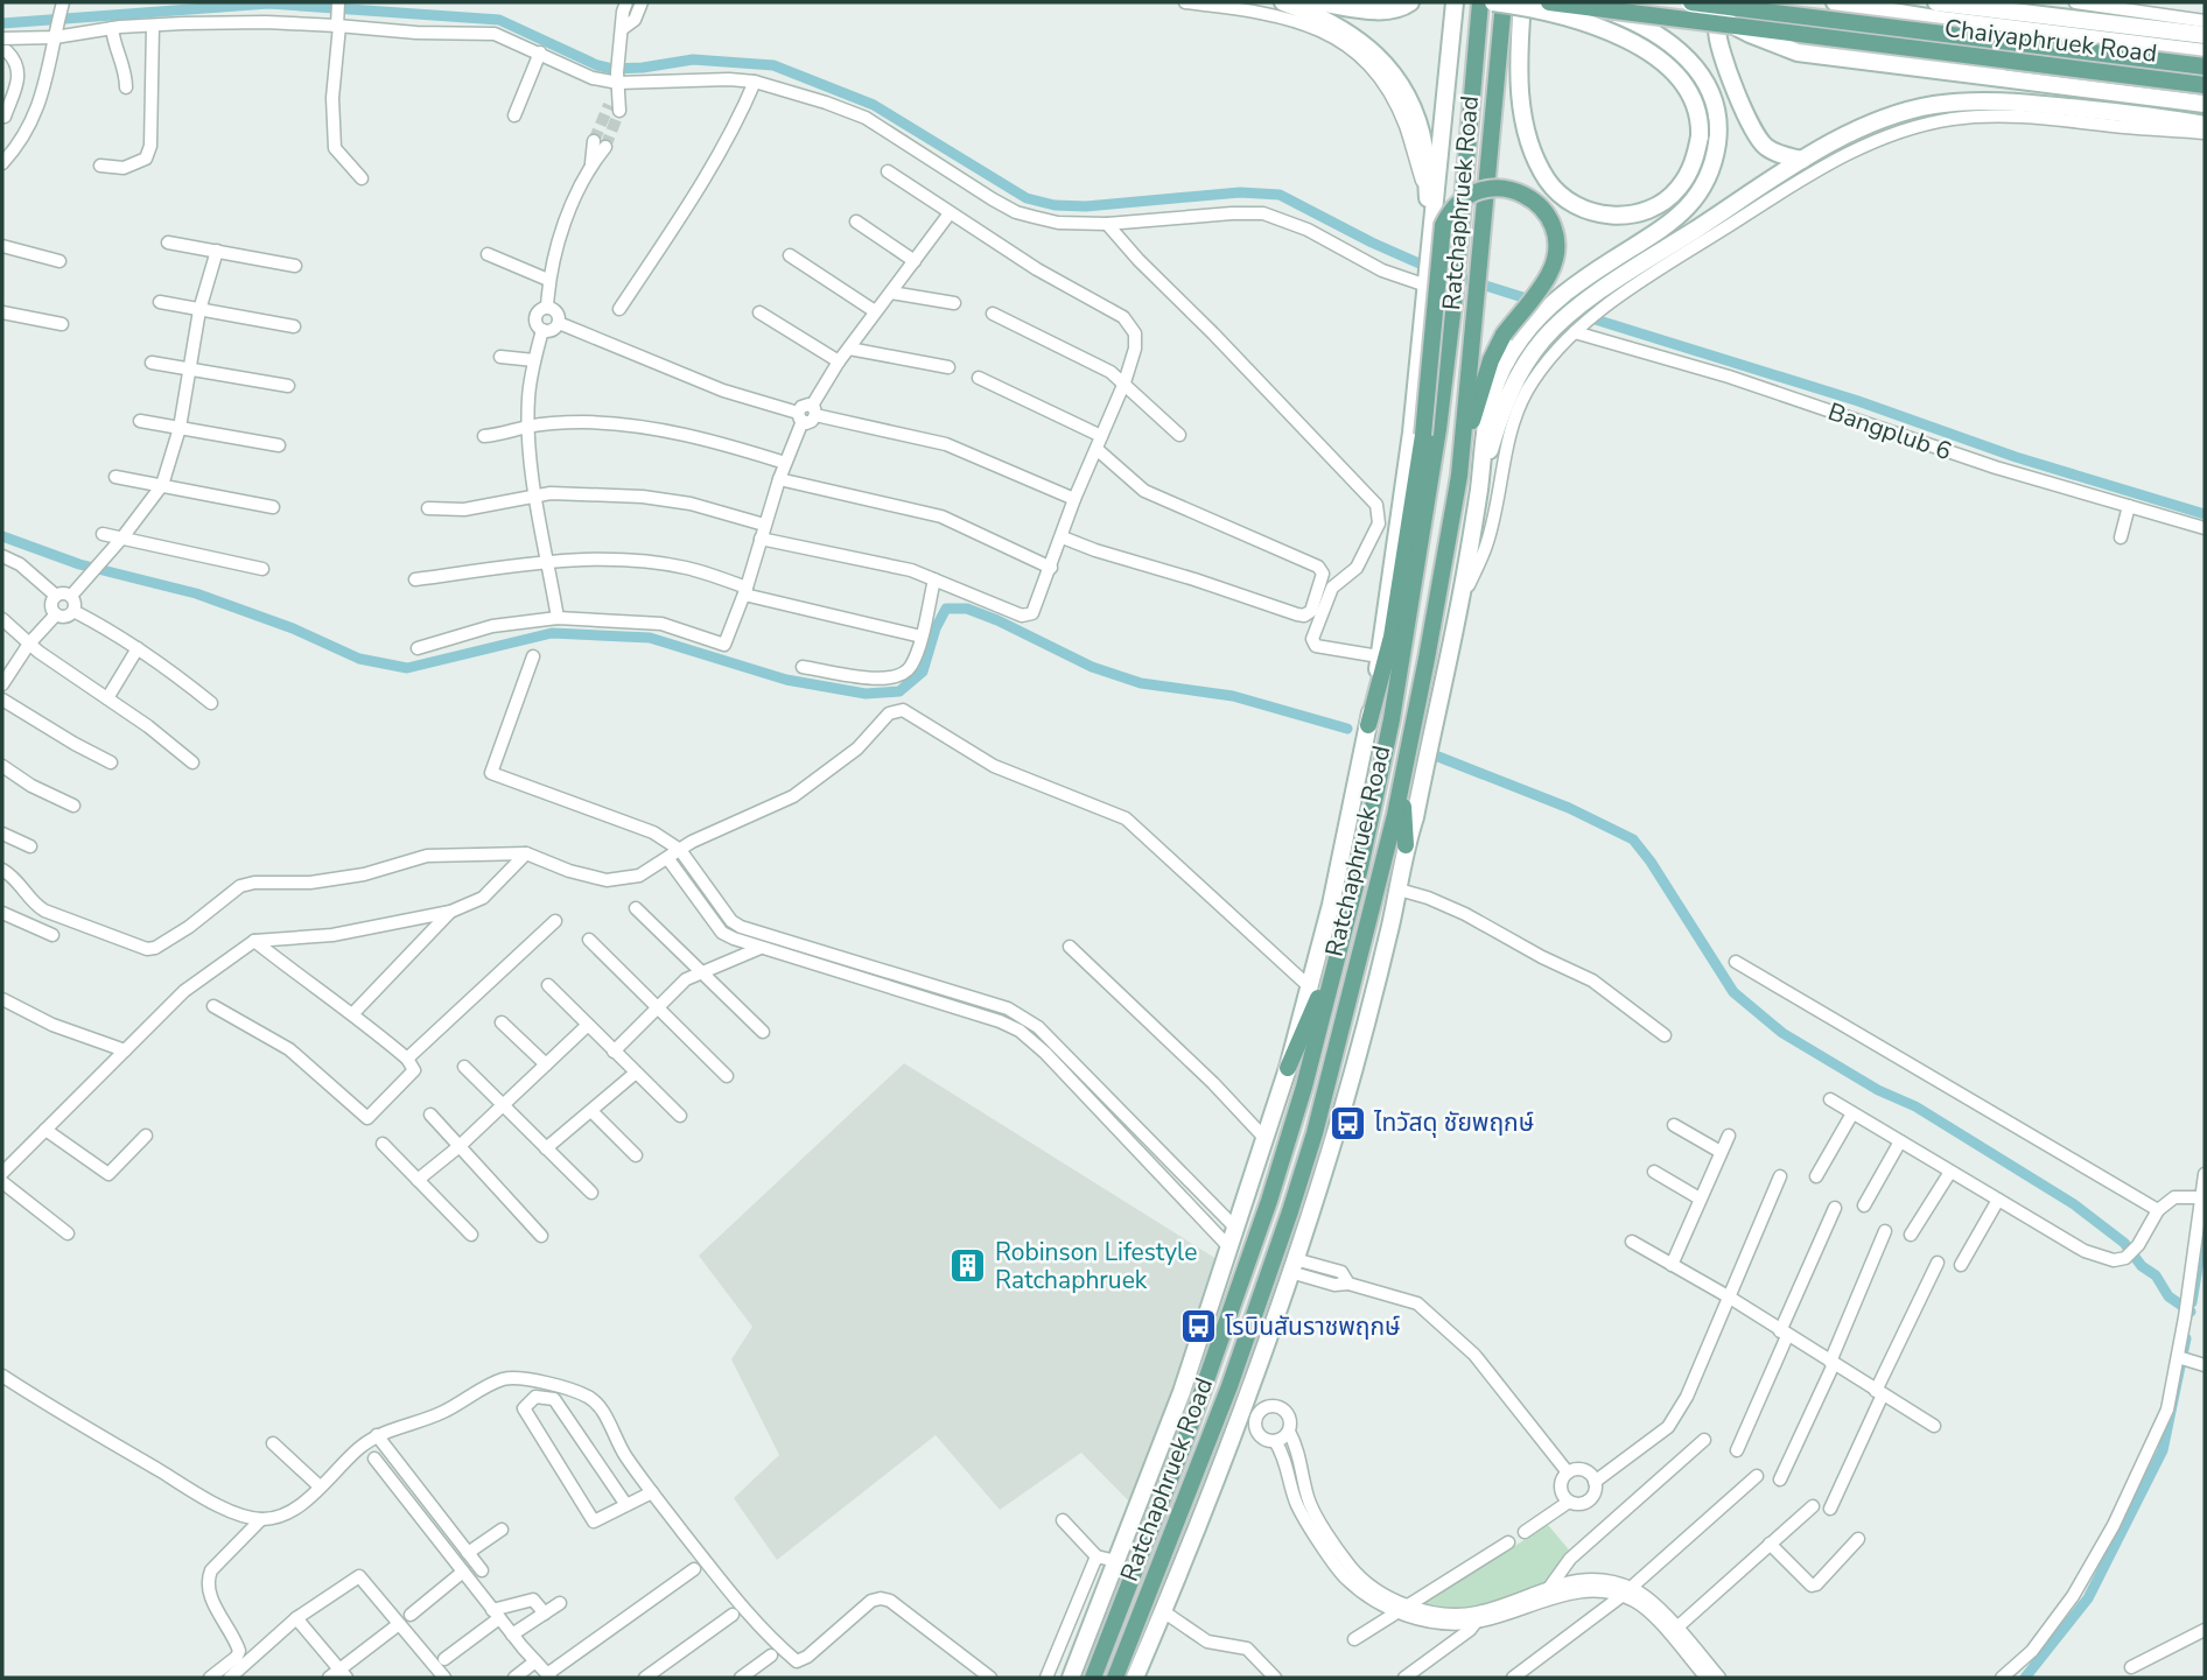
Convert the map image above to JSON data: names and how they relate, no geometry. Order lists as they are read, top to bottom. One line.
{"streets":{"main road":["Chaiyaphruek Road","Ratchaphruek Road"],"street":["Bangplub 6"]},"places":{"bus stop":["ไทวัสดุ ชัยพฤกษ์","โรบินสันราชพฤกษ์"],"building":["Robinson Lifestyle Ratchaphruek"]}}
